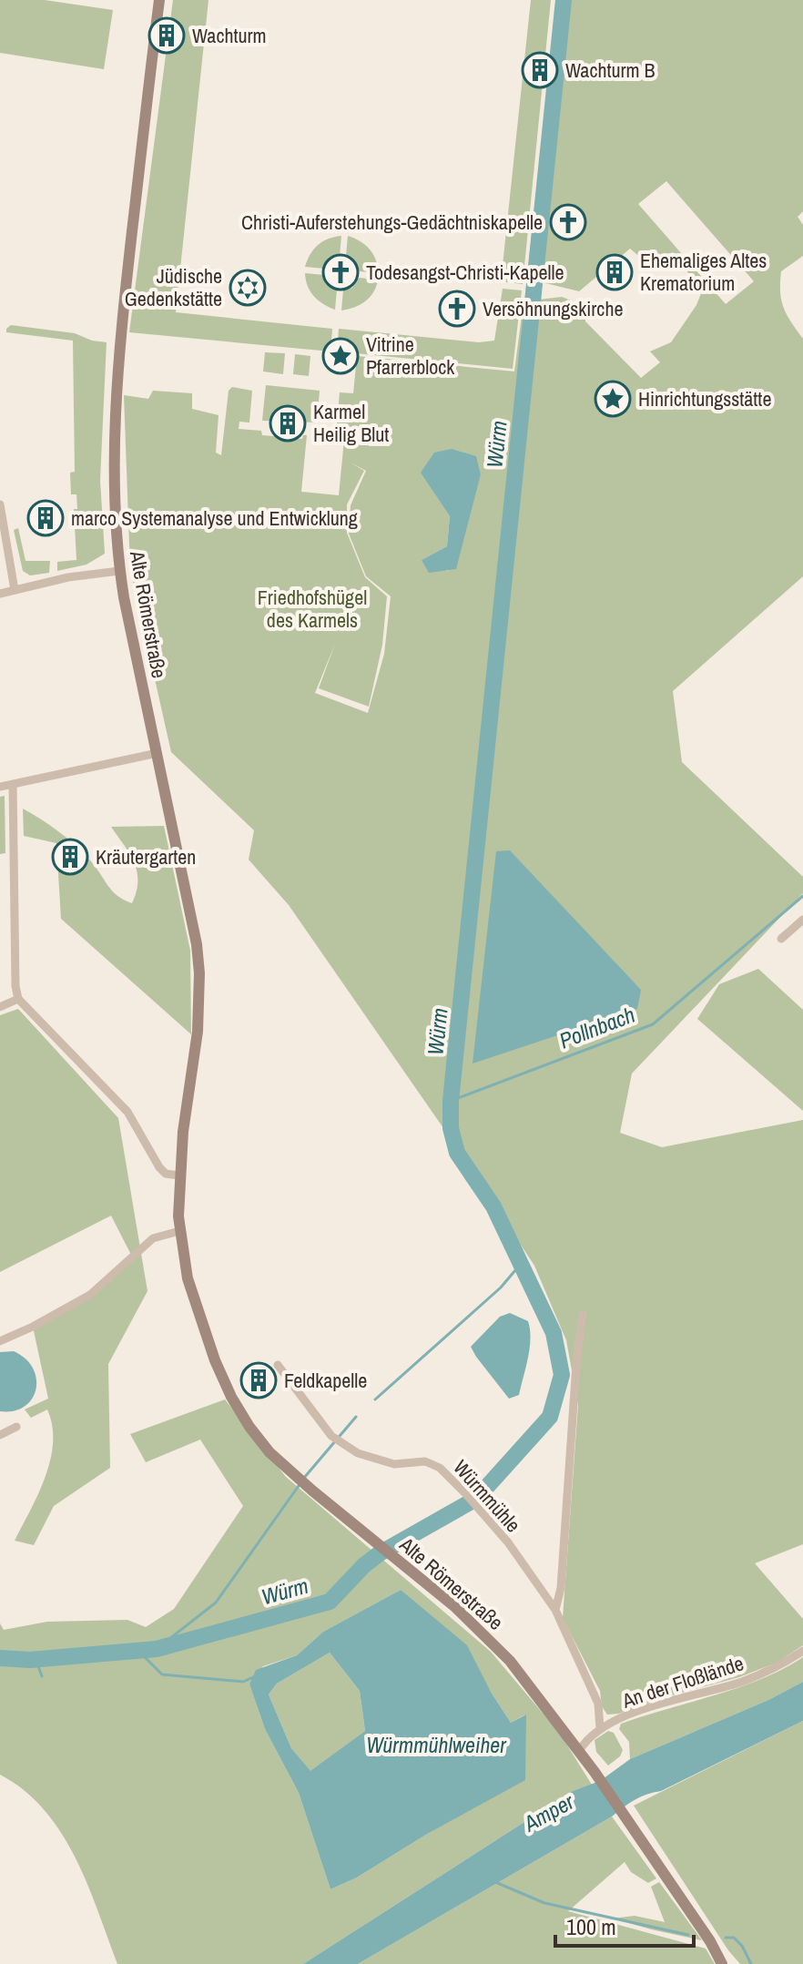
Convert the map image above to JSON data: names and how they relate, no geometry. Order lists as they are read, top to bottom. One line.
{"streets":{"main road":["Alte Römerstraße"],"street":["Würmmühle","An der Floßlände"]},"crossings":[["Alte Römerstraße","An der Floßlände"],["Würmmühle","An der Floßlände"]],"water":["Würm","Pollnbach","Würmmühlweiher","Amper"],"parks":["Friedhofshügel des Karmels"],"places":{"building":["Wachturm","Wachturm B","Ehemaliges Altes Krematorium","Karmel Heilig Blut","marco Systemanalyse und Entwicklung","Kräutergarten","Feldkapelle"],"church":["Christi-Auferstehungs-Gedächtniskapelle","Todesangst-Christi-Kapelle","Versöhnungskirche"],"synagogue":["Jüdische Gedenkstätte"],"place":["Vitrine Pfarrerblock","Hinrichtungsstätte"]},"scale_bar":"100 m"}
